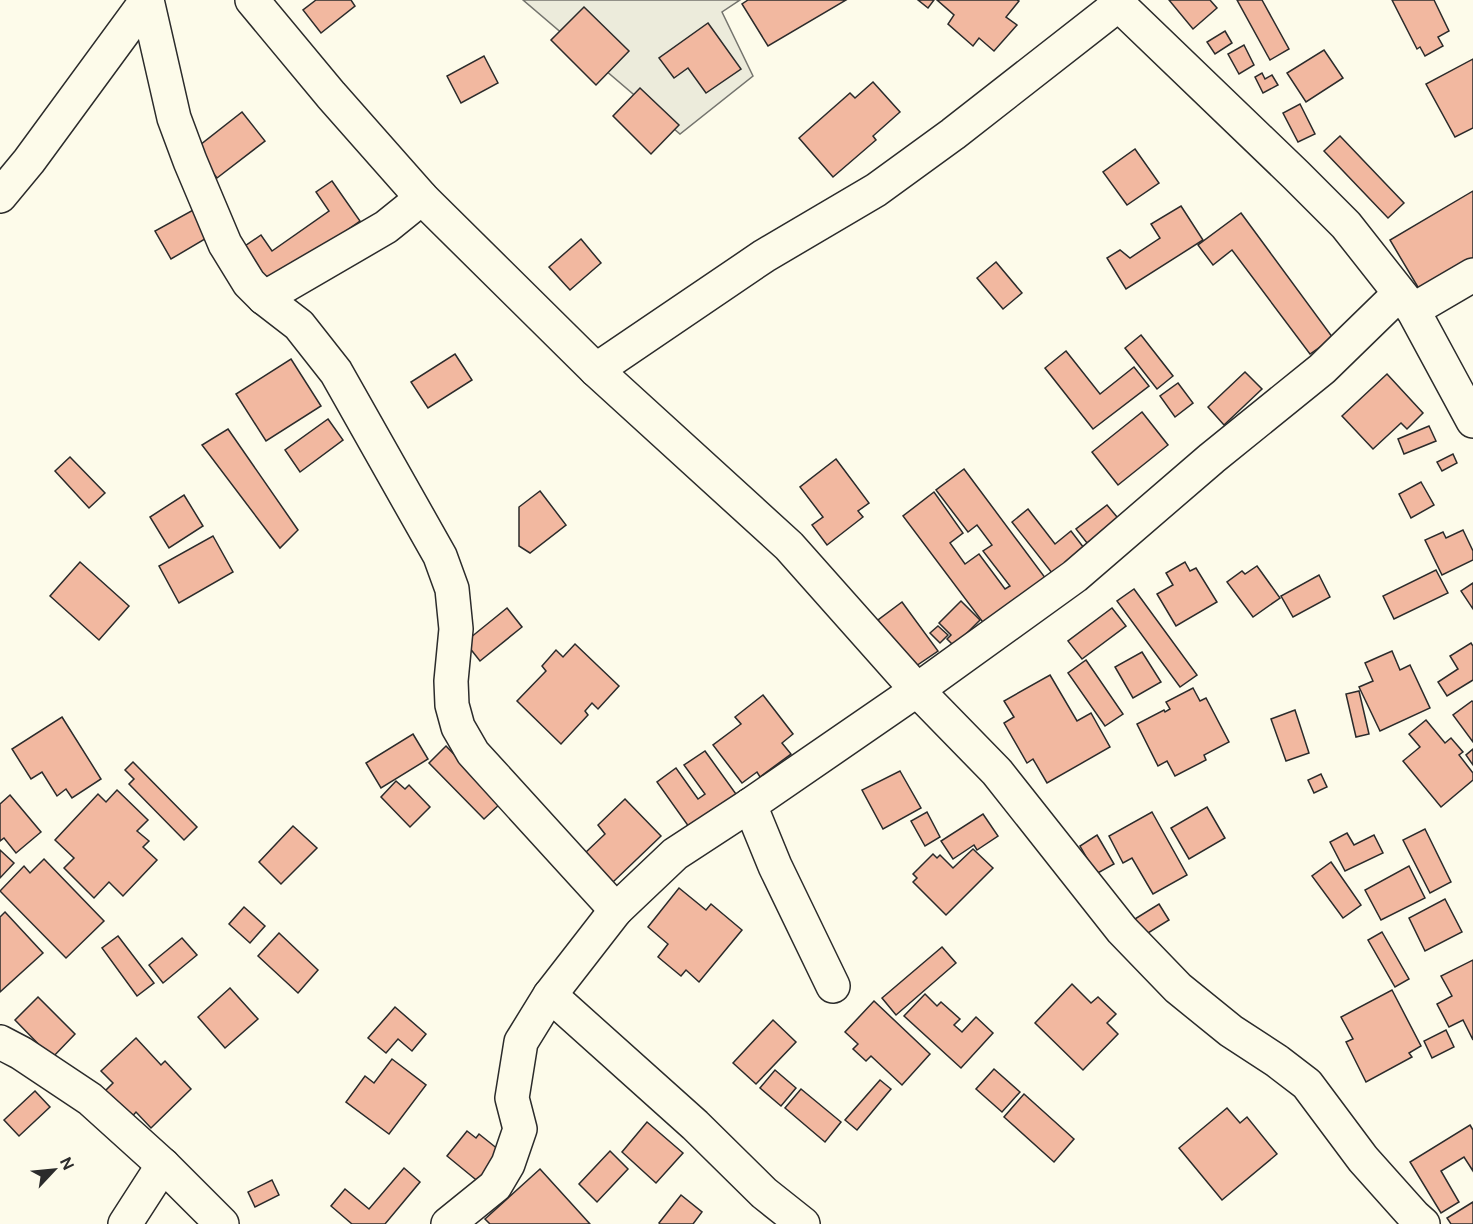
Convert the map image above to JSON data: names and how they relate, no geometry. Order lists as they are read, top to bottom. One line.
{"north":"top right"}
